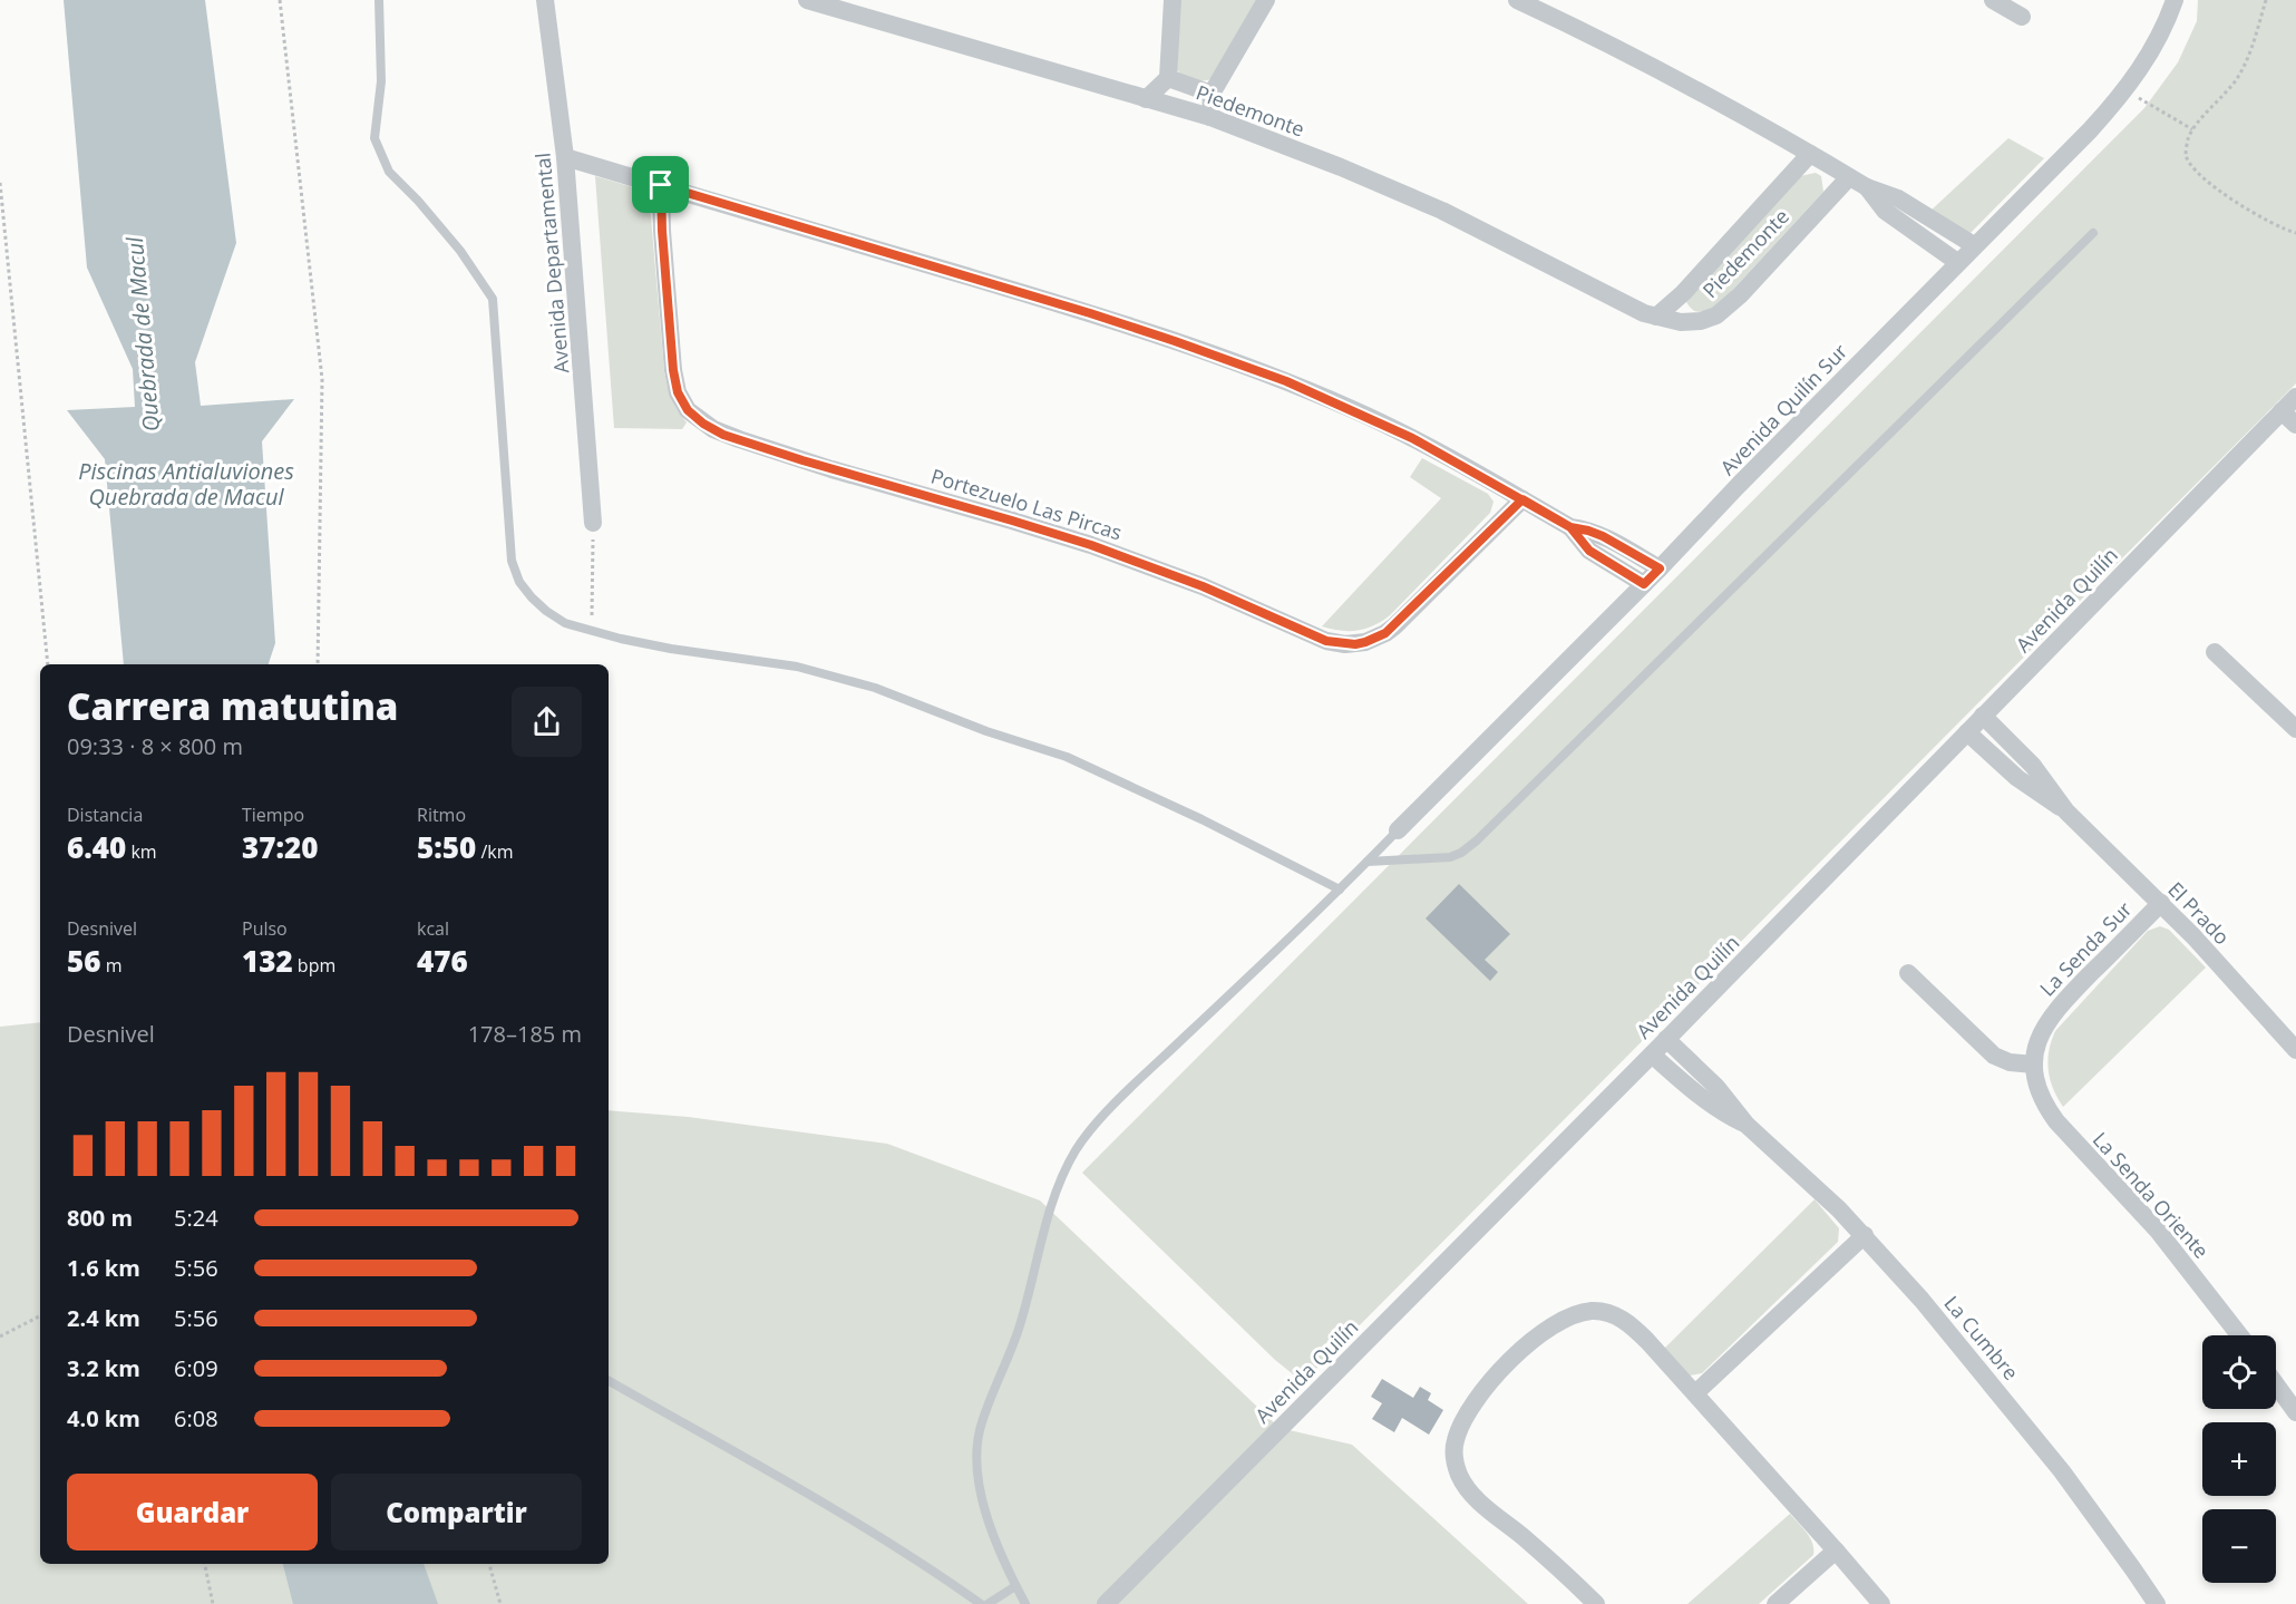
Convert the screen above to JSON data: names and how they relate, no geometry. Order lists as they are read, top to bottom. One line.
{"streets":{"street":["Piedemonte","Avenida Departamental","Avenida Quilín Sur","Portezuelo Las Pircas","Avenida Quilín","El Prado","La Senda Sur","La Senda Oriente","La Cumbre"]},"crossings":[["Avenida Quilín","El Prado"],["Avenida Quilín","La Cumbre"],["El Prado","La Senda Sur"],["La Senda Sur","La Senda Oriente"]],"water":["Quebrada de Macul","Piscinas Antialuviones Quebrada de Macul"],"page":{"heading":["Carrera matutina","09:33 · 8 × 800 m"],"stats":[["Distancia","6.40 km"],["Tiempo","37:20"],["Ritmo","5:50 /km"],["Desnivel","56 m"],["Pulso","132 bpm"],["kcal","476"]],"chart":["Desnivel","178–185 m"],"list":[{"name":"800 m","note":"5:24"},{"name":"1.6 km","note":"5:56"},{"name":"2.4 km","note":"5:56"},{"name":"3.2 km","note":"6:09"},{"name":"4.0 km","note":"6:08"}],"map_buttons":["+","−"],"buttons":["Guardar","Compartir"]}}
